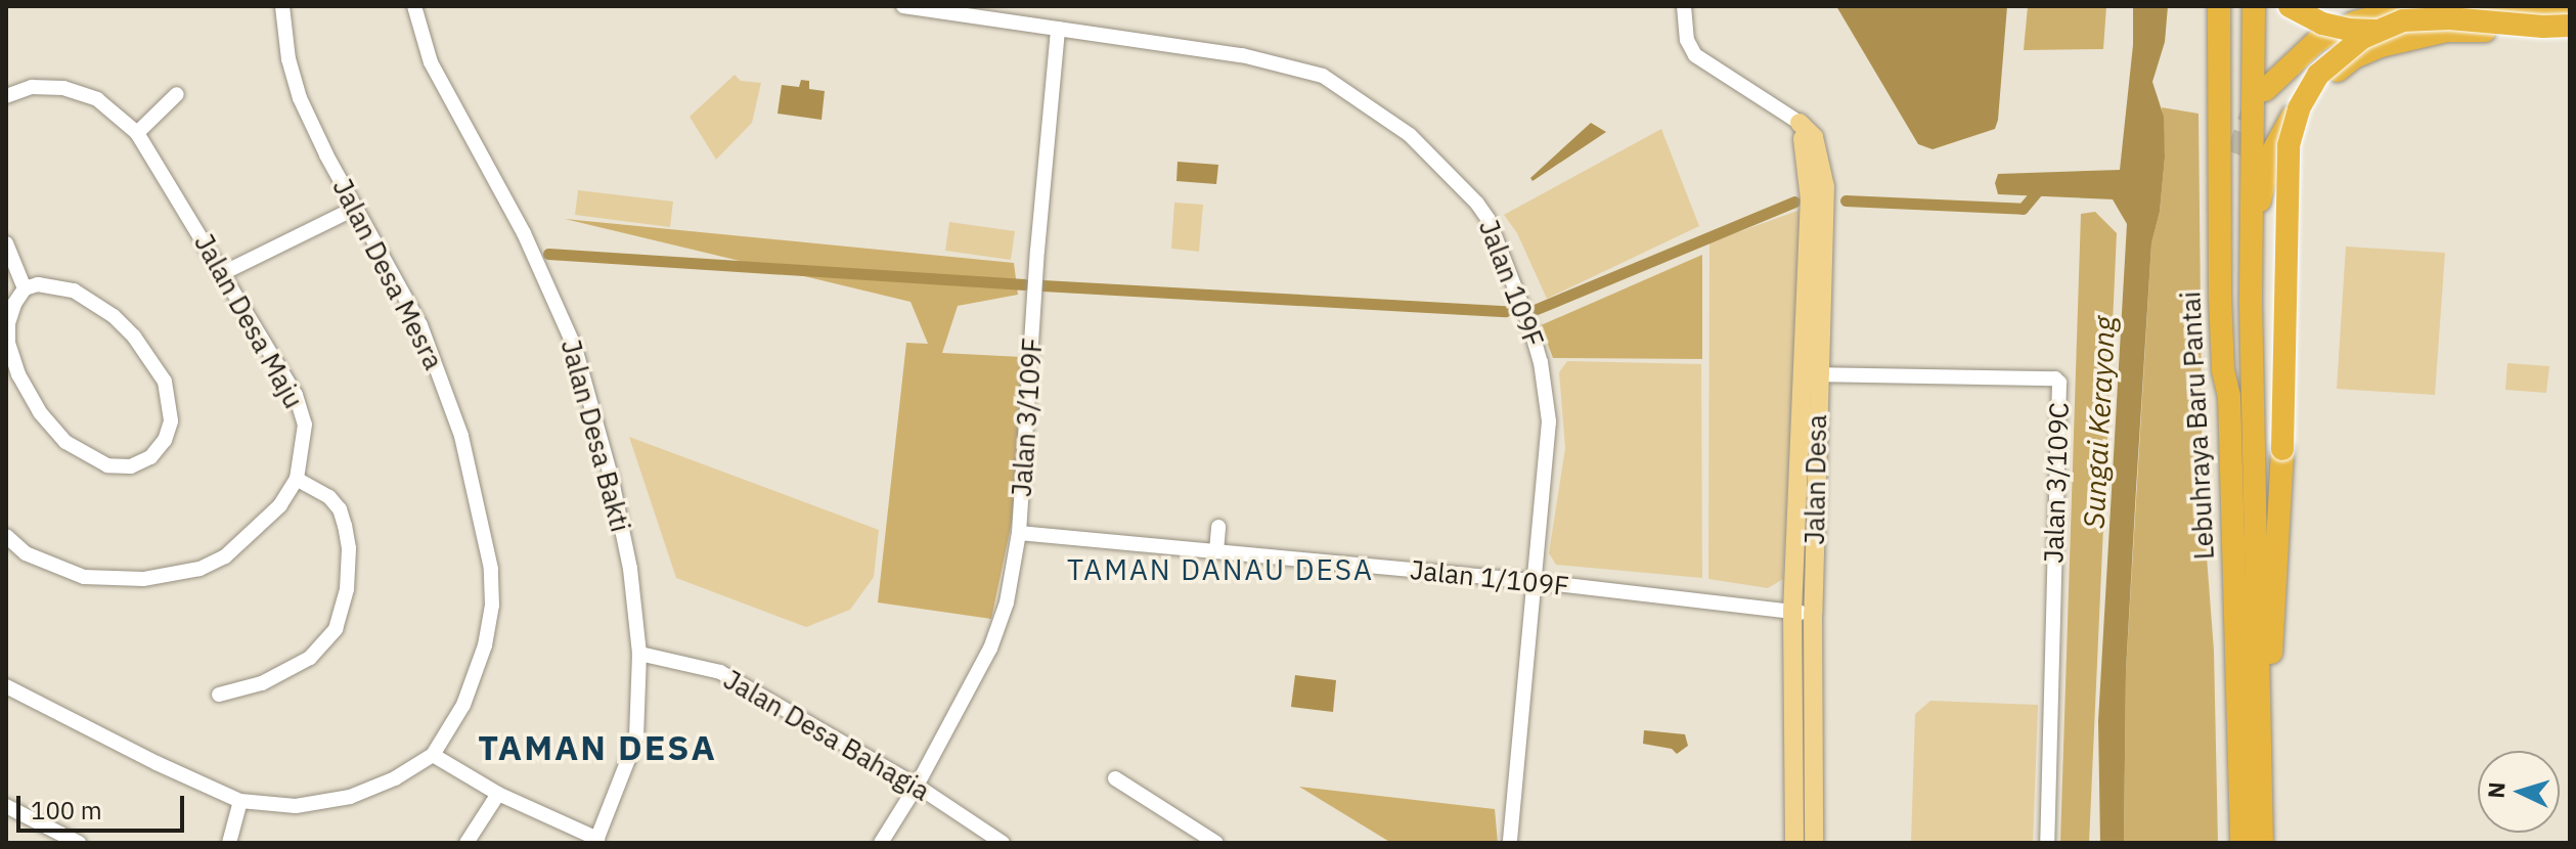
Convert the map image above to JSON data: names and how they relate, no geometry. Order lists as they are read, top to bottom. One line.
{"streets":{"highway":["Lebuhraya Baru Pantai"],"main road":["Jalan Desa"],"street":["Jalan Desa Mesra","Jalan 109F","Jalan Desa Maju","Jalan 3/109F","Jalan Desa Bakti","Jalan 3/109C","Jalan 1/109F","Jalan Desa Bahagia"]},"crossings":[["Jalan 109F","Jalan 3/109F"],["Jalan 109F","Jalan 1/109F"],["Jalan 3/109F","Jalan 1/109F"],["Jalan 3/109F","Jalan Desa Bahagia"],["Jalan Desa Bakti","Jalan Desa Bahagia"],["Jalan Desa","Jalan 3/109C"],["Jalan Desa","Jalan 1/109F"]],"districts":["TAMAN DANAU DESA","TAMAN DESA"],"water":["Sungai Kerayong"],"scale_bar":"100 m","north":"left"}
